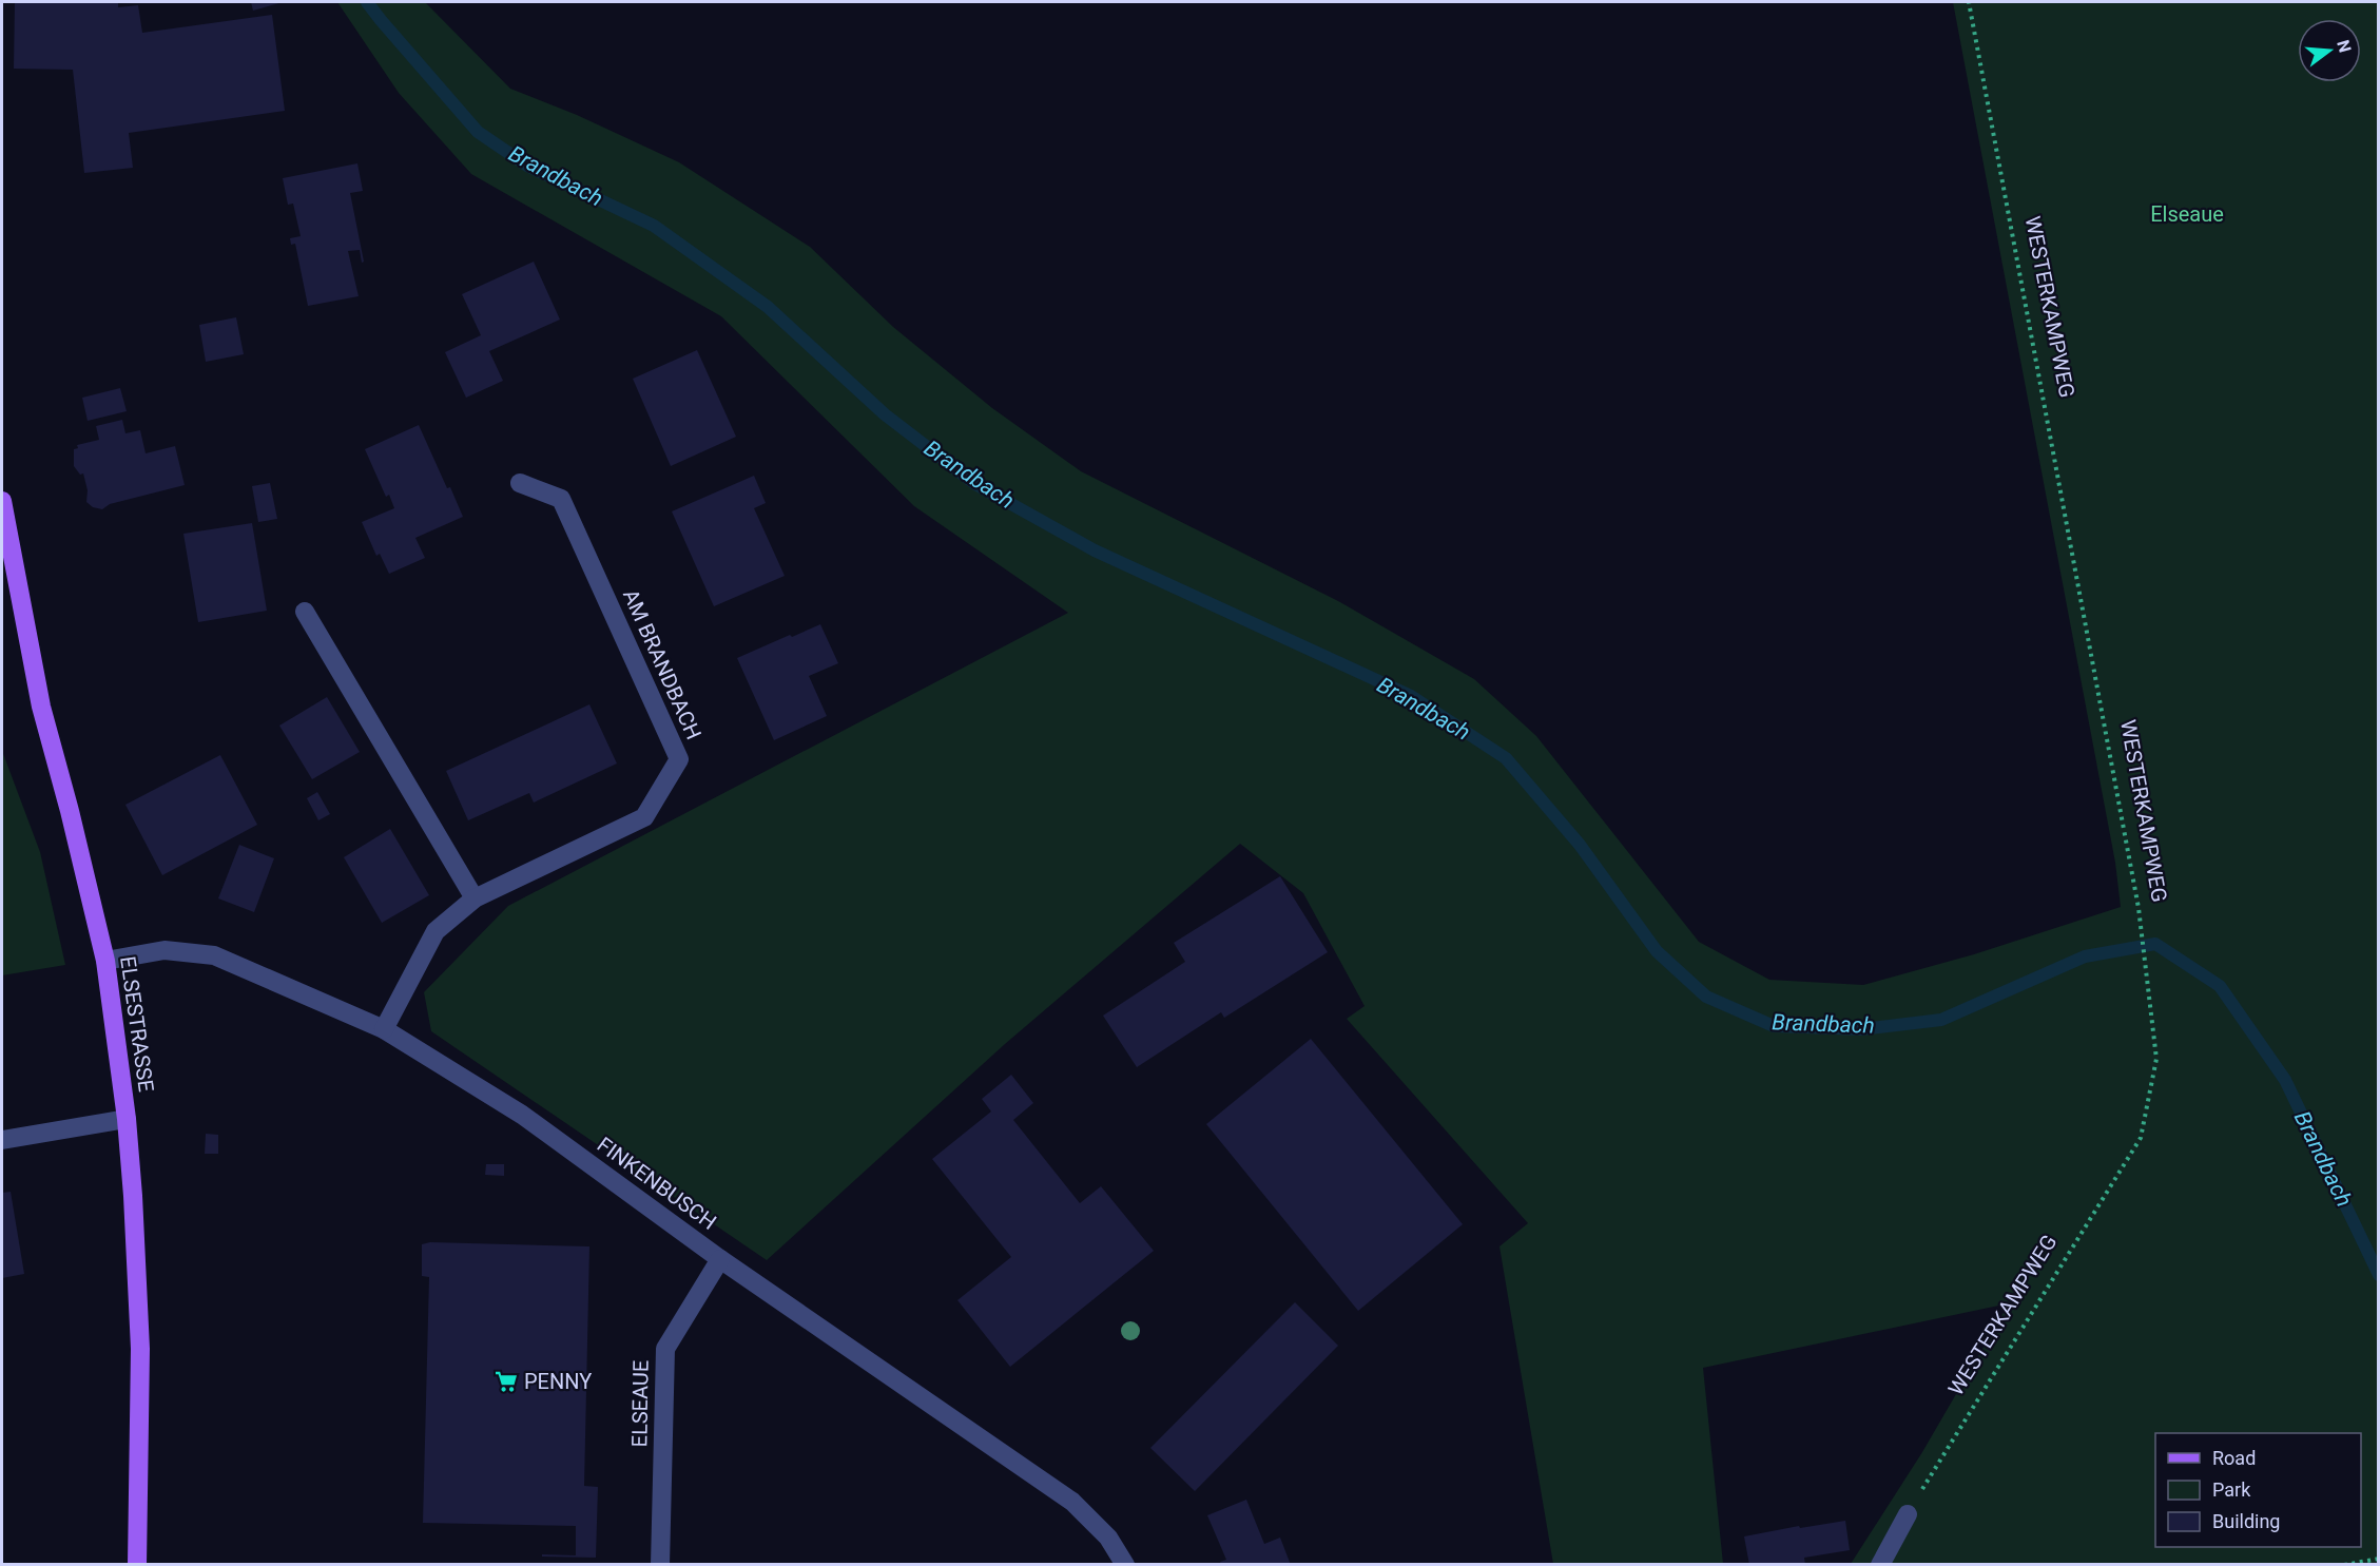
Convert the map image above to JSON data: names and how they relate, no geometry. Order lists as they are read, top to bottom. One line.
{"streets":{"main road":["ELSESTRASSE"],"street":["AM BRANDBACH","FINKENBUSCH","ELSEAUE"],"path":["WESTERKAMPWEG"]},"crossings":[["AM BRANDBACH","FINKENBUSCH"],["ELSESTRASSE","FINKENBUSCH"],["FINKENBUSCH","ELSEAUE"]],"water":["Brandbach"],"parks":["Elseaue"],"places":{"supermarket":["PENNY"]},"legend":["Road","Park","Building"],"north":"right"}
